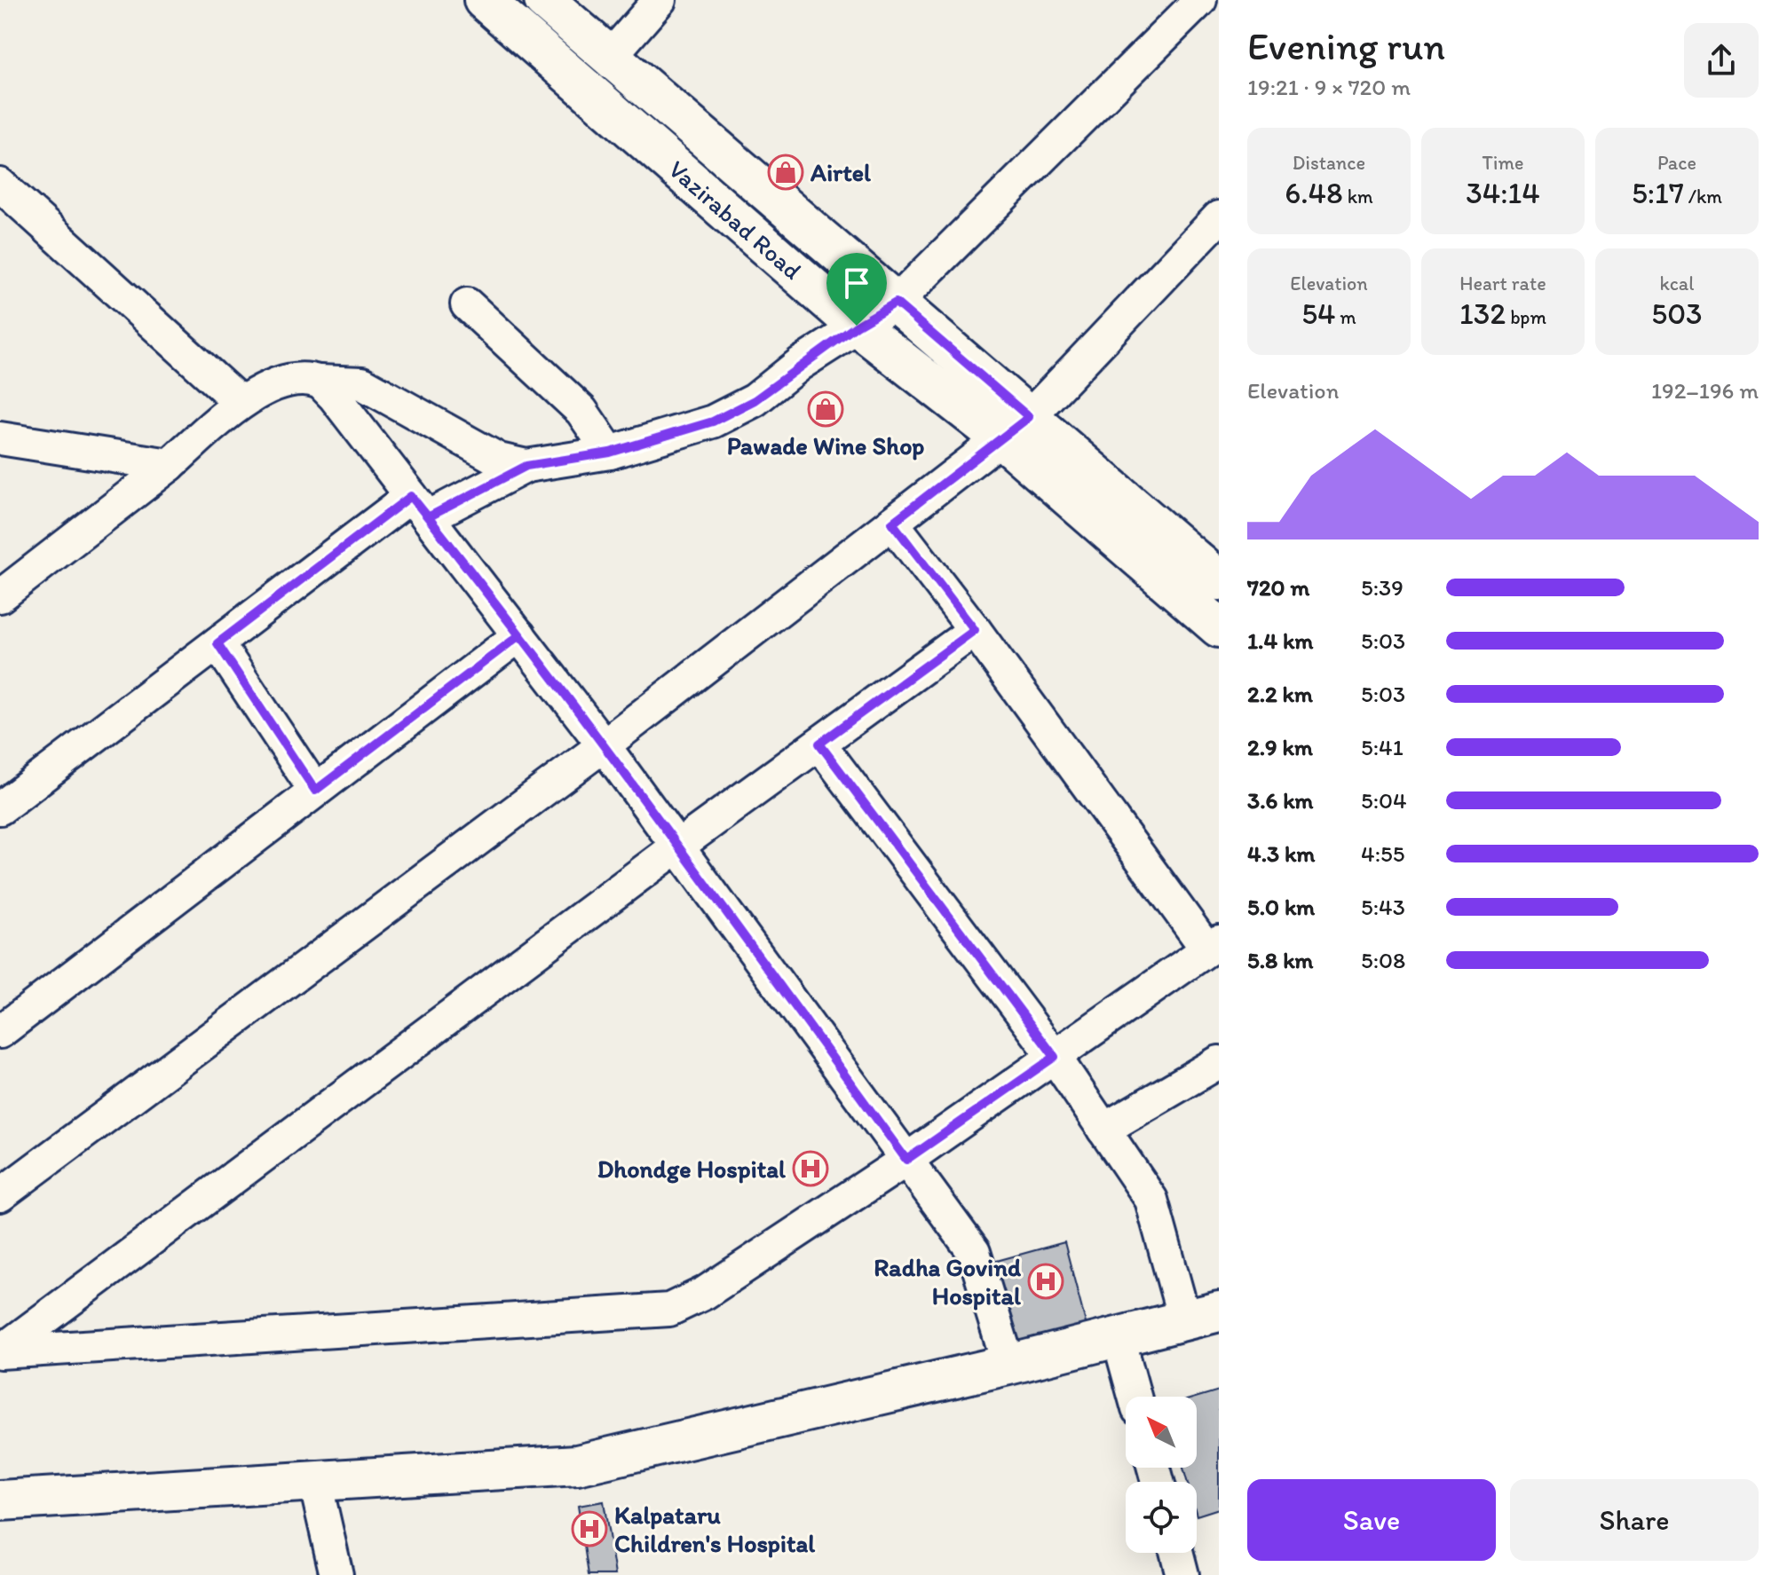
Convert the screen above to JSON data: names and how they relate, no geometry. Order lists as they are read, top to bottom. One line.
{"streets":{"main road":["Vazirabad Road"]},"places":{"shop":["Airtel","Pawade Wine Shop"],"hospital":["Dhondge Hospital","Radha Govind Hospital","Kalpataru Children's Hospital"]},"north":"top left","page":{"heading":["Evening run","19:21 · 9 × 720 m"],"stats":[["Distance","6.48 km"],["Time","34:14"],["Pace","5:17 /km"],["Elevation","54 m"],["Heart rate","132 bpm"],["kcal","503"]],"chart":["Elevation","192–196 m"],"list":[{"name":"720 m","note":"5:39"},{"name":"1.4 km","note":"5:03"},{"name":"2.2 km","note":"5:03"},{"name":"2.9 km","note":"5:41"},{"name":"3.6 km","note":"5:04"},{"name":"4.3 km","note":"4:55"},{"name":"5.0 km","note":"5:43"},{"name":"5.8 km","note":"5:08"}],"buttons":["Save","Share"]}}
